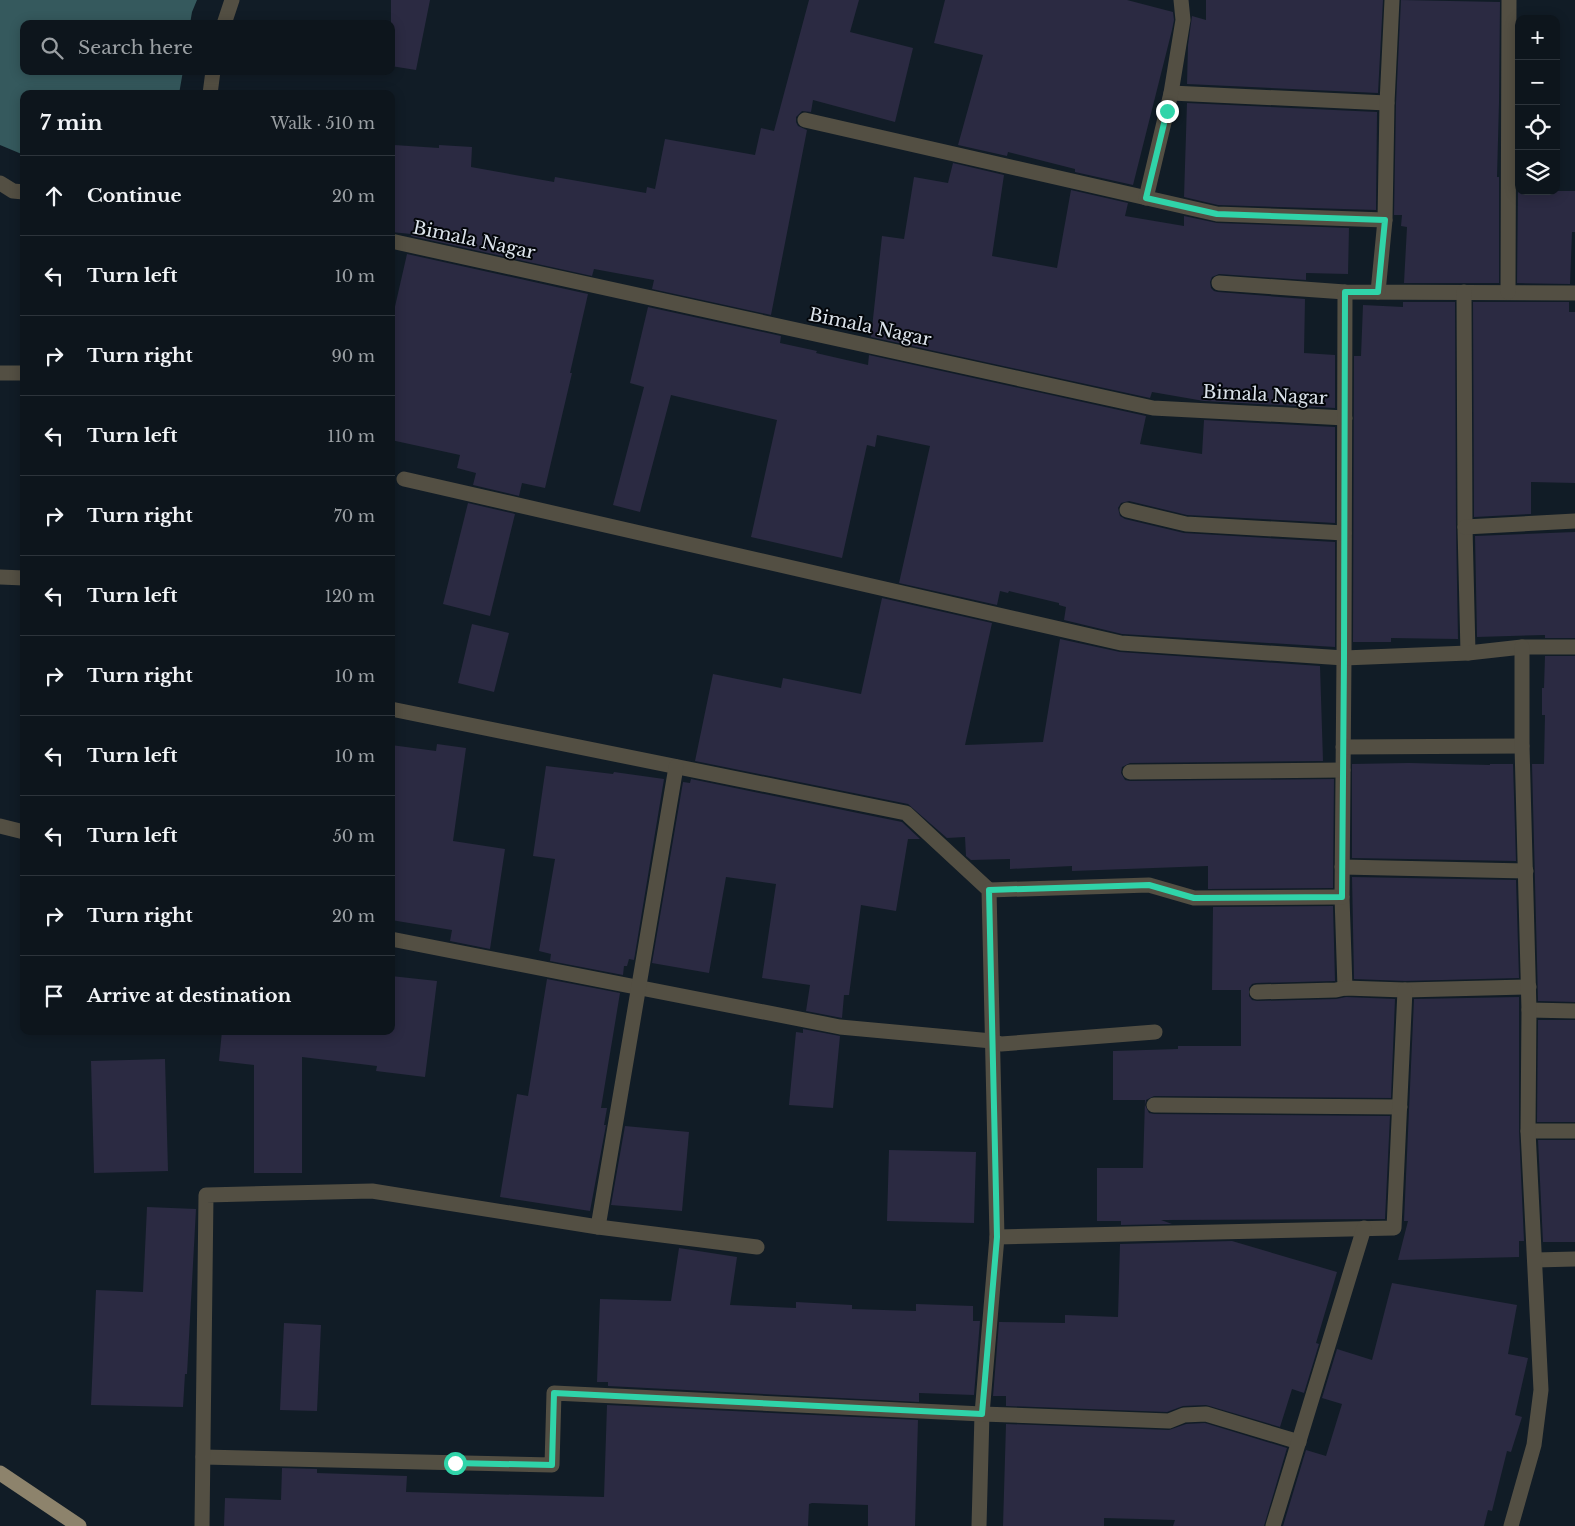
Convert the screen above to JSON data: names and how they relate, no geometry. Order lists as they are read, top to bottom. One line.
{"streets":{"street":["Bimala Nagar"]},"page":{"map_buttons":["+","−"],"search":"Search here","heading":["7 min","Walk · 510 m"],"list":[["Continue","20 m"],["Turn left","10 m"],["Turn right","90 m"],["Turn left","110 m"],["Turn right","70 m"],["Turn left","120 m"],["Turn right","10 m"],["Turn left","10 m"],["Turn left","50 m"],["Turn right","20 m"],"Arrive at destination"]}}
